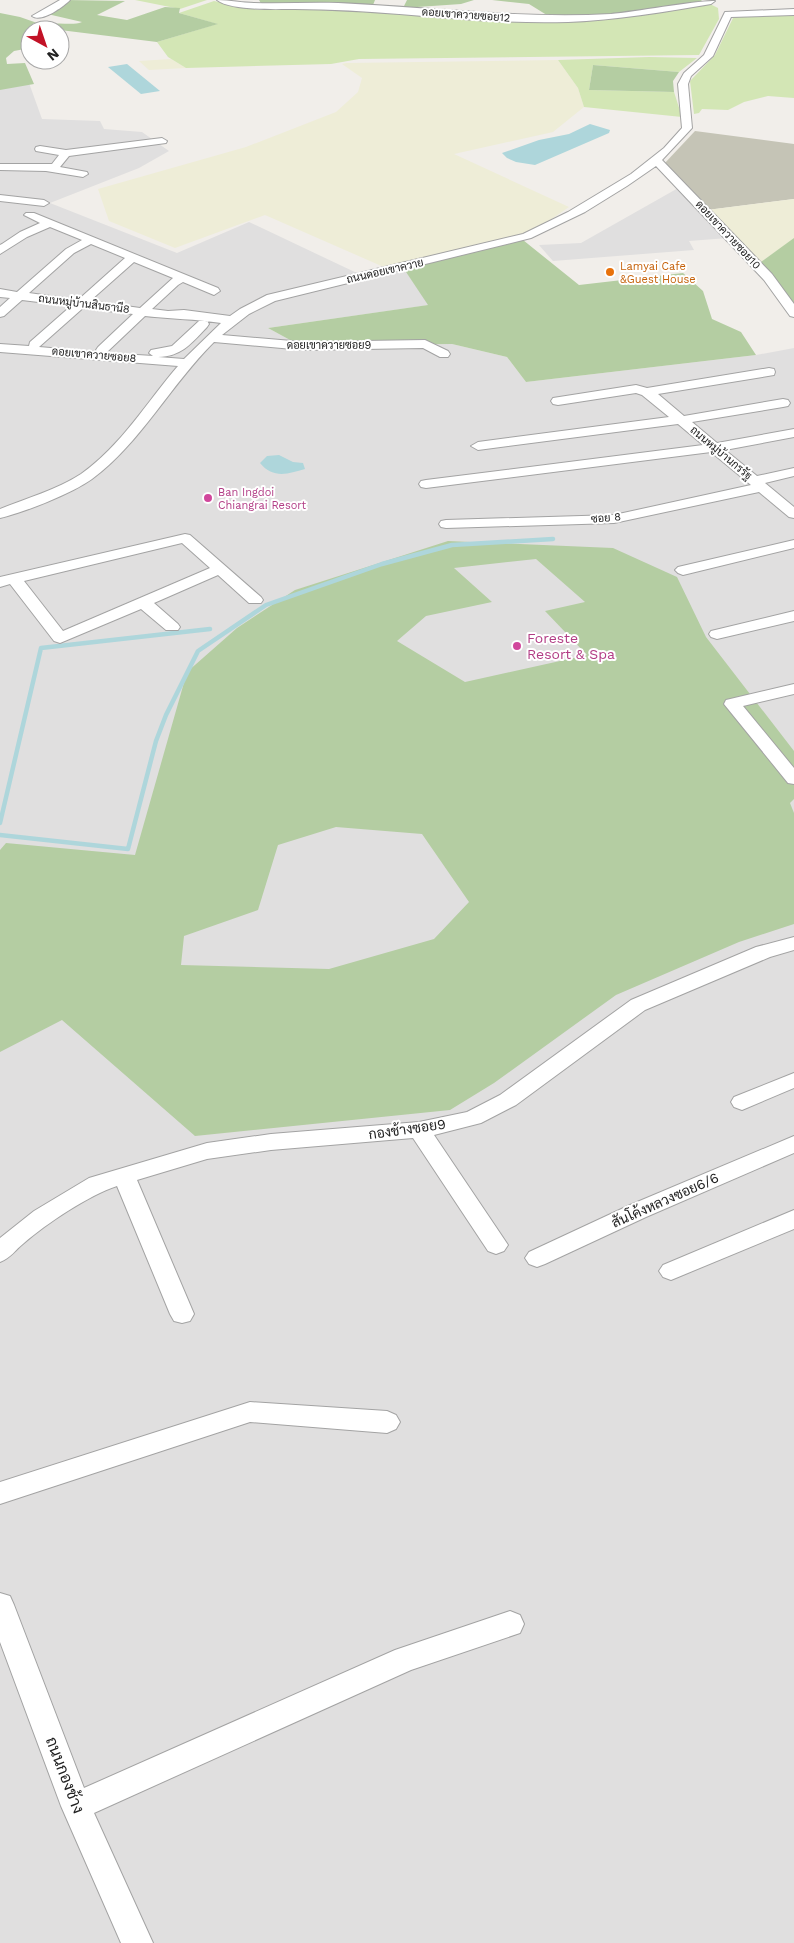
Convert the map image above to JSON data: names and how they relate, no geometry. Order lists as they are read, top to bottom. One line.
{"streets":{"street":["ดอยเขาควายซอย12","ดอยเขาควายซอย10","ถนนดอยเขาควาย","ถนนหมู่บ้านสินธานี8","ดอยเขาควายซอย9","ดอยเขาควายซอย8","ถนนหมู่บ้านกรรัฐ","ซอย 8","กองช้างซอย9","สันโค้งหลวงซอย6/6","ถนนกองช้าง"]},"crossings":[["ดอยเขาควายซอย10","ถนนดอยเขาควาย"],["ถนนดอยเขาควาย","ดอยเขาควายซอย9"],["ถนนดอยเขาควาย","ดอยเขาควายซอย8"],["ถนนหมู่บ้านกรรัฐ","ซอย 8"]],"places":["Lamyai Cafe &Guest House","Ban Ingdoi Chiangrai Resort","Foreste Resort & Spa"],"north":"bottom right"}
